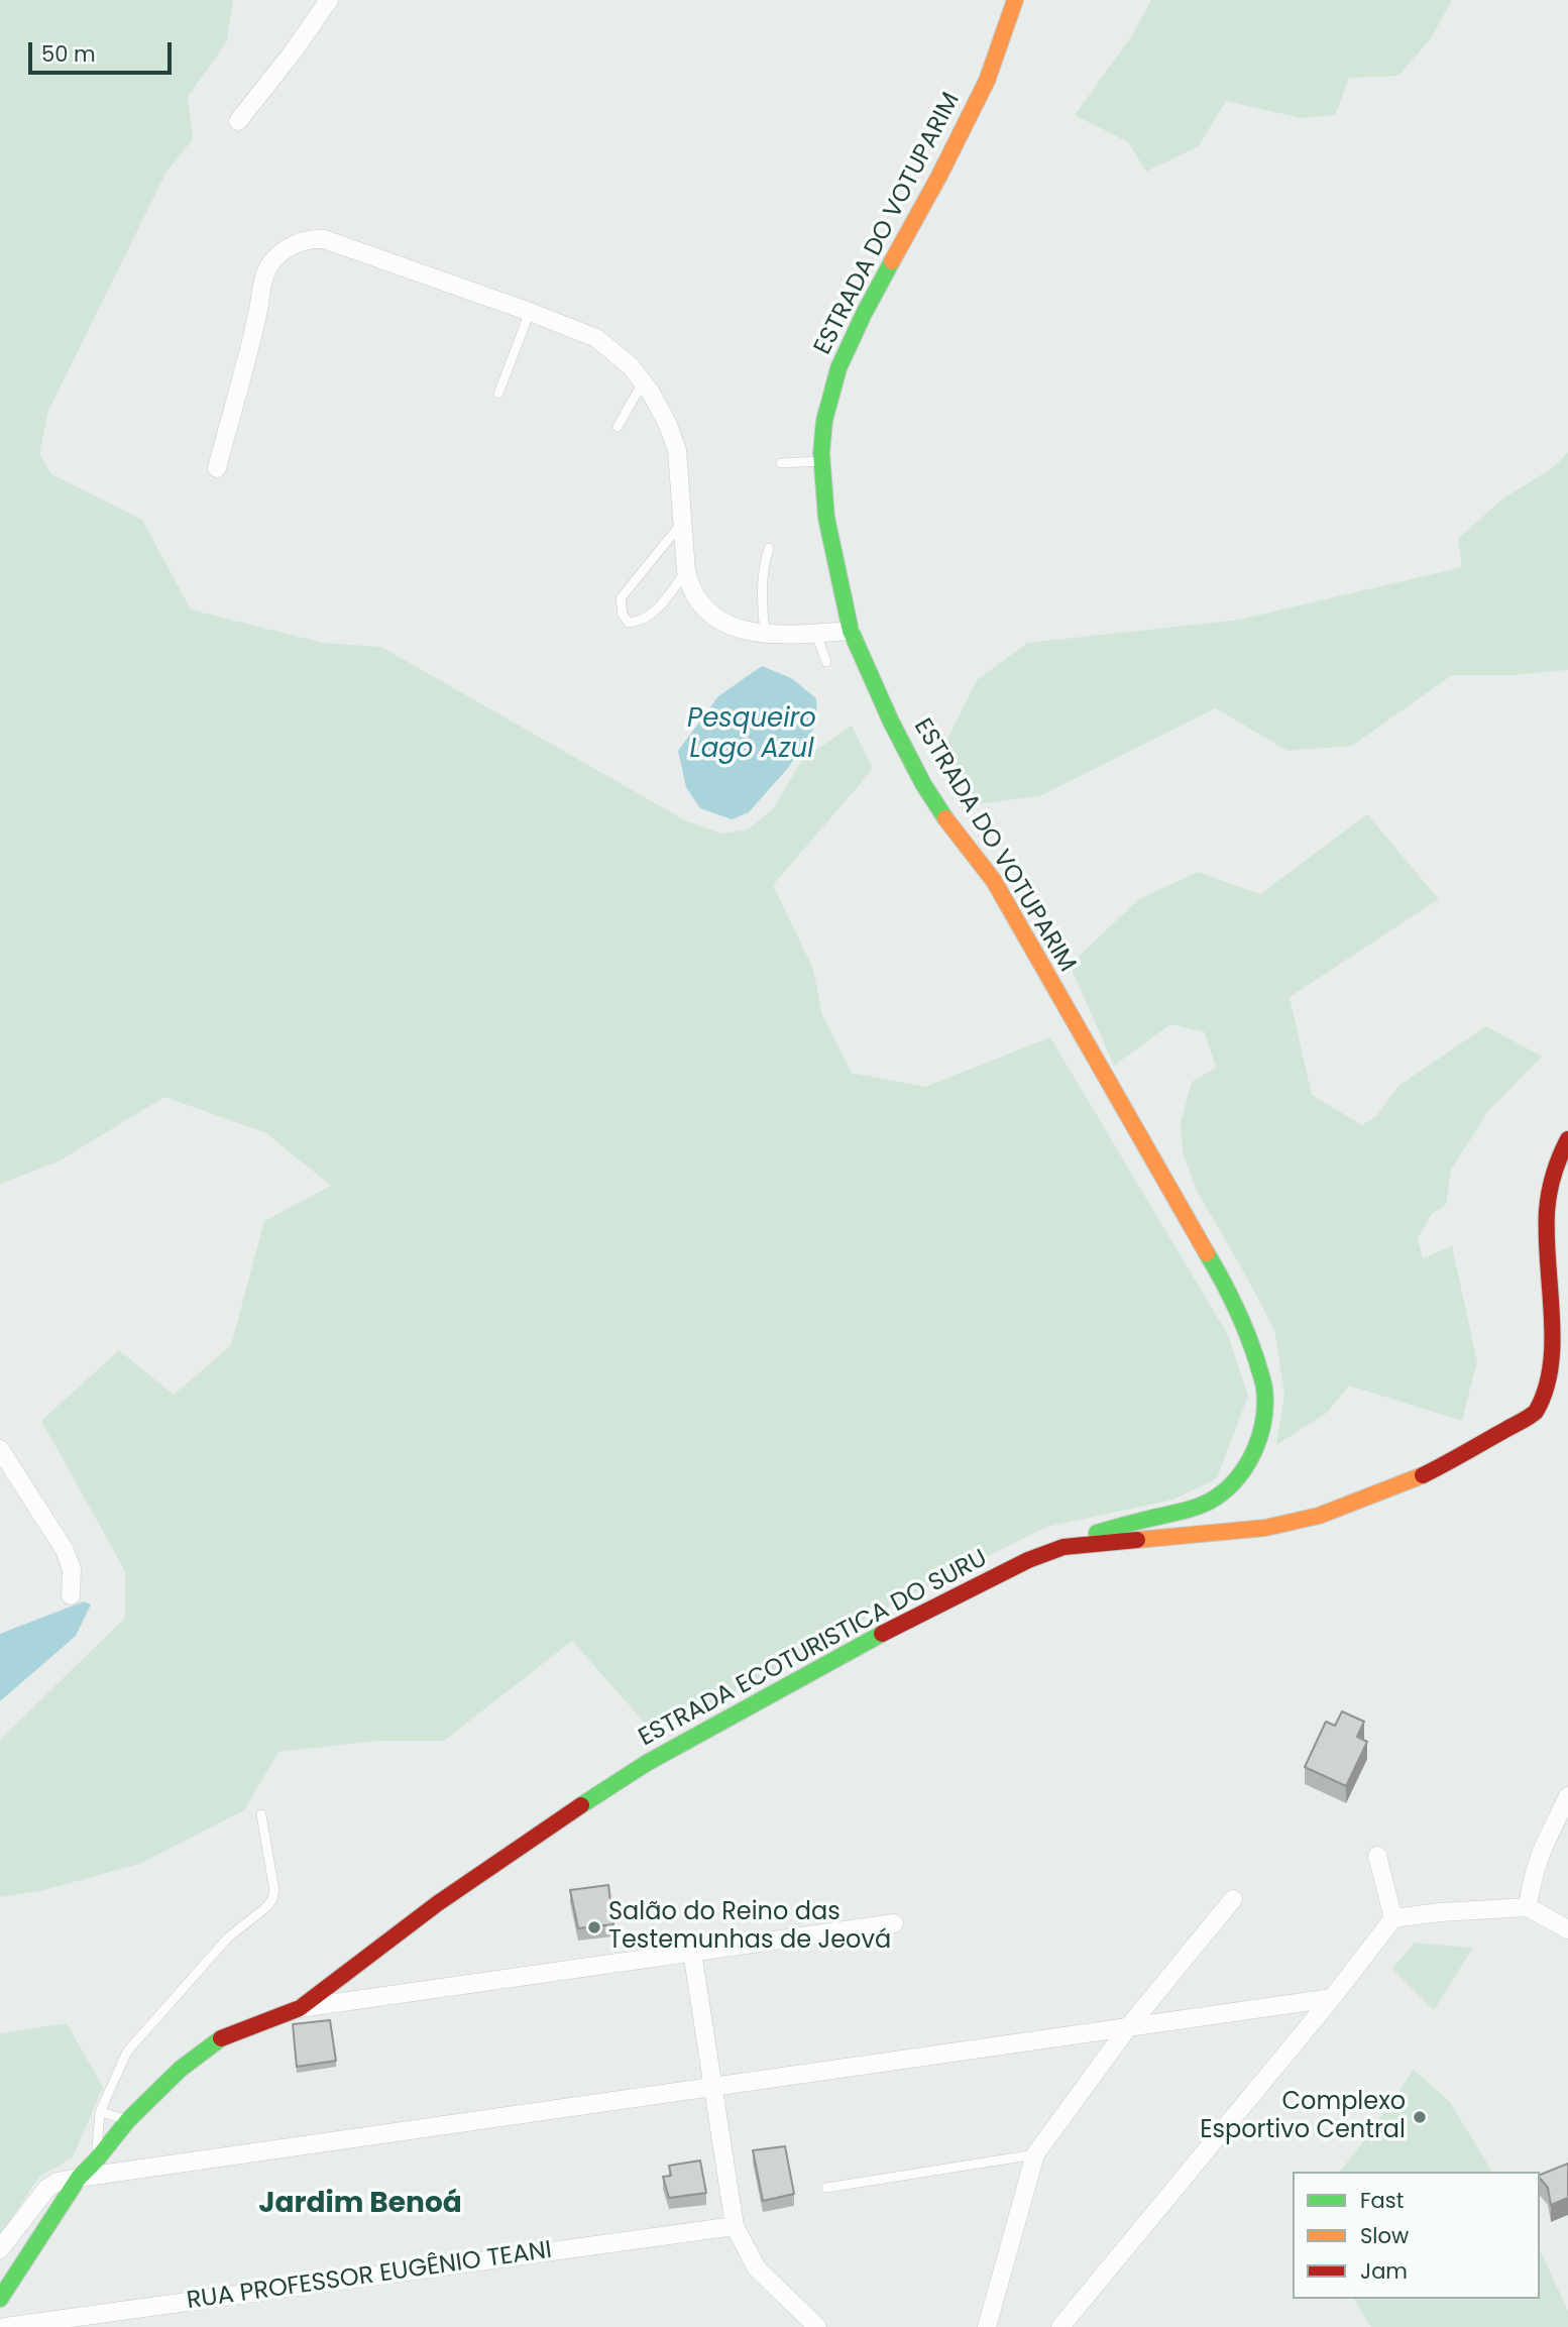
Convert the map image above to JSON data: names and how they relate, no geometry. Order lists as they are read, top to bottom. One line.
{"streets":{"main road":["ESTRADA DO VOTUPARIM","ESTRADA ECOTURISTICA DO SURU"],"street":["RUA PROFESSOR EUGÊNIO TEANI"]},"crossings":[["ESTRADA DO VOTUPARIM","ESTRADA ECOTURISTICA DO SURU"]],"districts":["Jardim Benoá"],"water":["Pesqueiro Lago Azul"],"places":["Salão do Reino das Testemunhas de Jeová","Complexo Esportivo Central"],"legend":["Fast","Slow","Jam"],"scale_bar":"50 m"}
